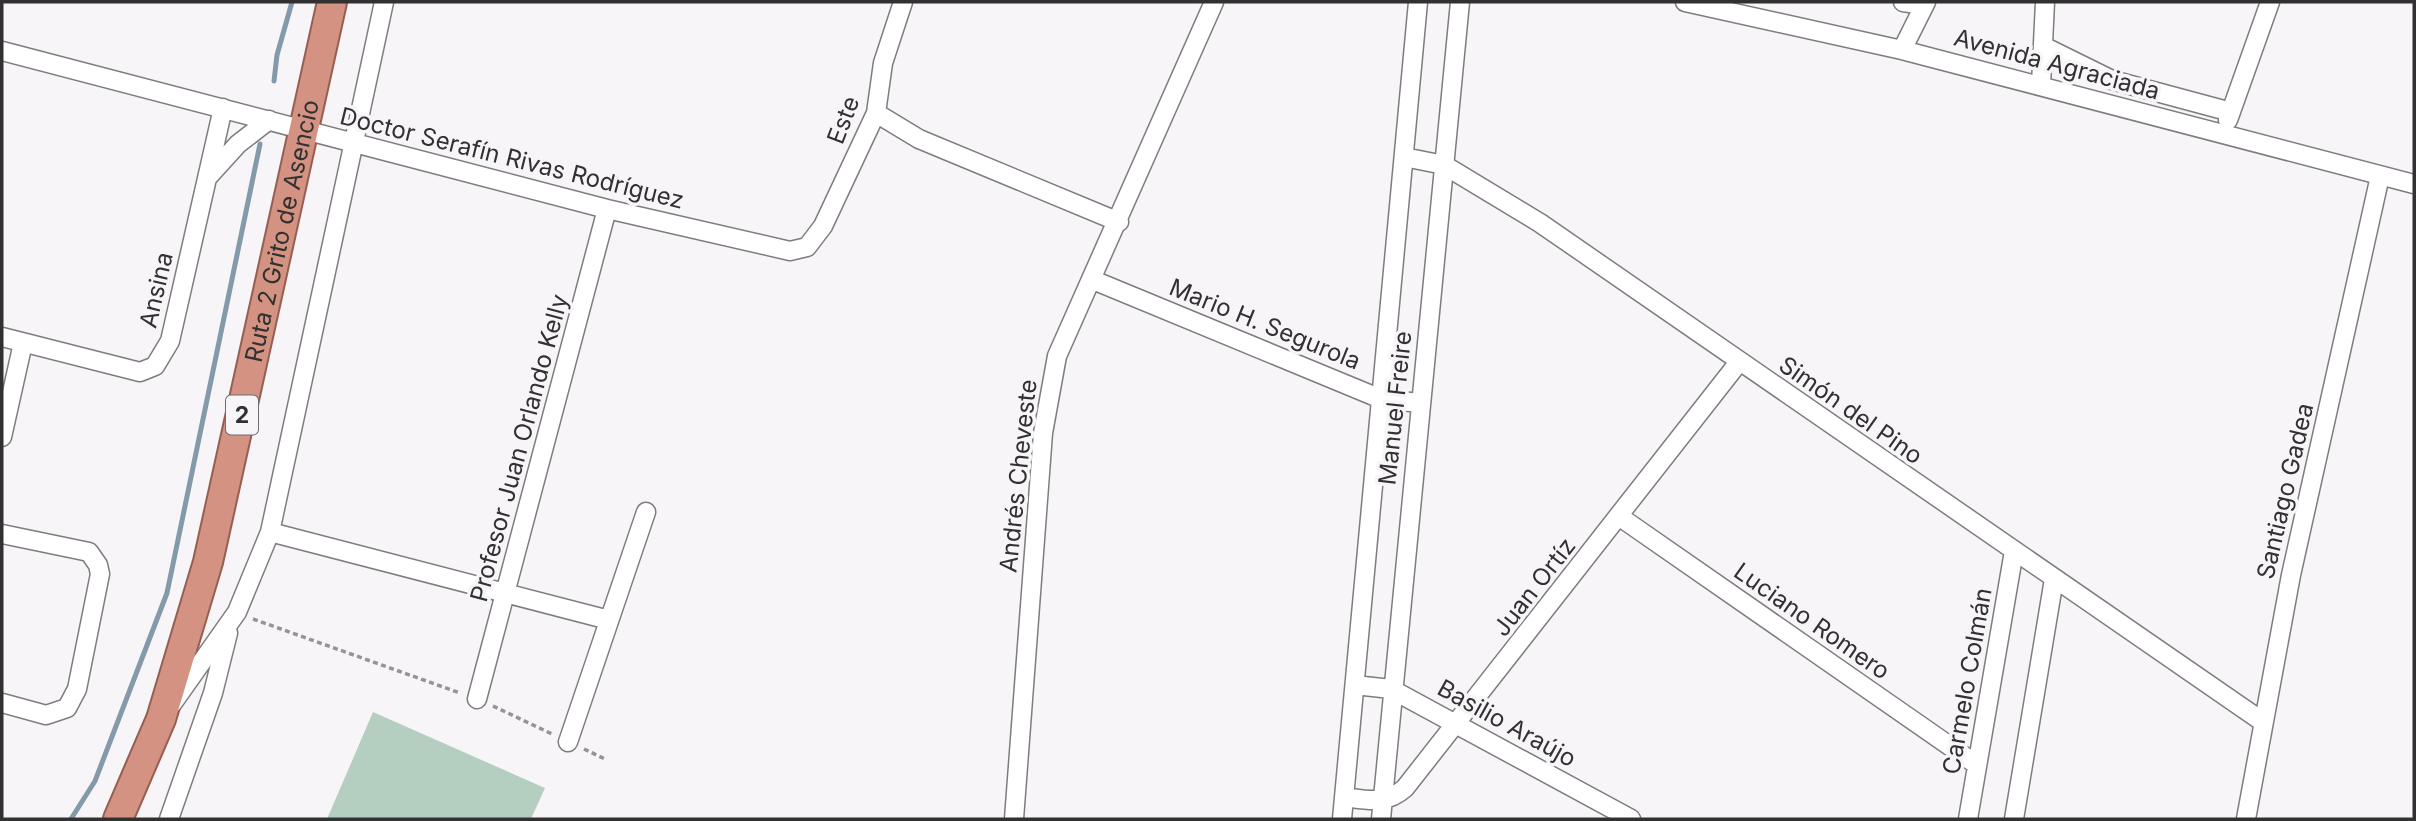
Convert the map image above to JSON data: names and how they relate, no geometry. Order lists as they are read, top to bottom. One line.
{"streets":{"highway":["Ruta 2 Grito de Asencio","2"],"street":["Avenida Agraciada","Este","Doctor Serafín Rivas Rodríguez","Ansina","Mario H. Segurola","Manuel Freire","Simón del Pino","Profesor Juan Orlando Kelly","Andrés Cheveste","Santiago Gadea","Juan Ortíz","Luciano Romero","Carmelo Colmán","Basilio Araújo"]},"crossings":[["Avenida Agraciada","Santiago Gadea"],["Este","Doctor Serafín Rivas Rodríguez"],["Doctor Serafín Rivas Rodríguez","Ruta 2 Grito de Asencio"],["Doctor Serafín Rivas Rodríguez","Ansina"],["Doctor Serafín Rivas Rodríguez","Profesor Juan Orlando Kelly"],["Mario H. Segurola","Manuel Freire"],["Mario H. Segurola","Andrés Cheveste"],["Manuel Freire","Simón del Pino"],["Manuel Freire","Juan Ortíz"],["Manuel Freire","Basilio Araújo"],["Simón del Pino","Santiago Gadea"],["Simón del Pino","Juan Ortíz"],["Simón del Pino","Carmelo Colmán"],["Juan Ortíz","Luciano Romero"],["Juan Ortíz","Basilio Araújo"],["Luciano Romero","Carmelo Colmán"]]}
